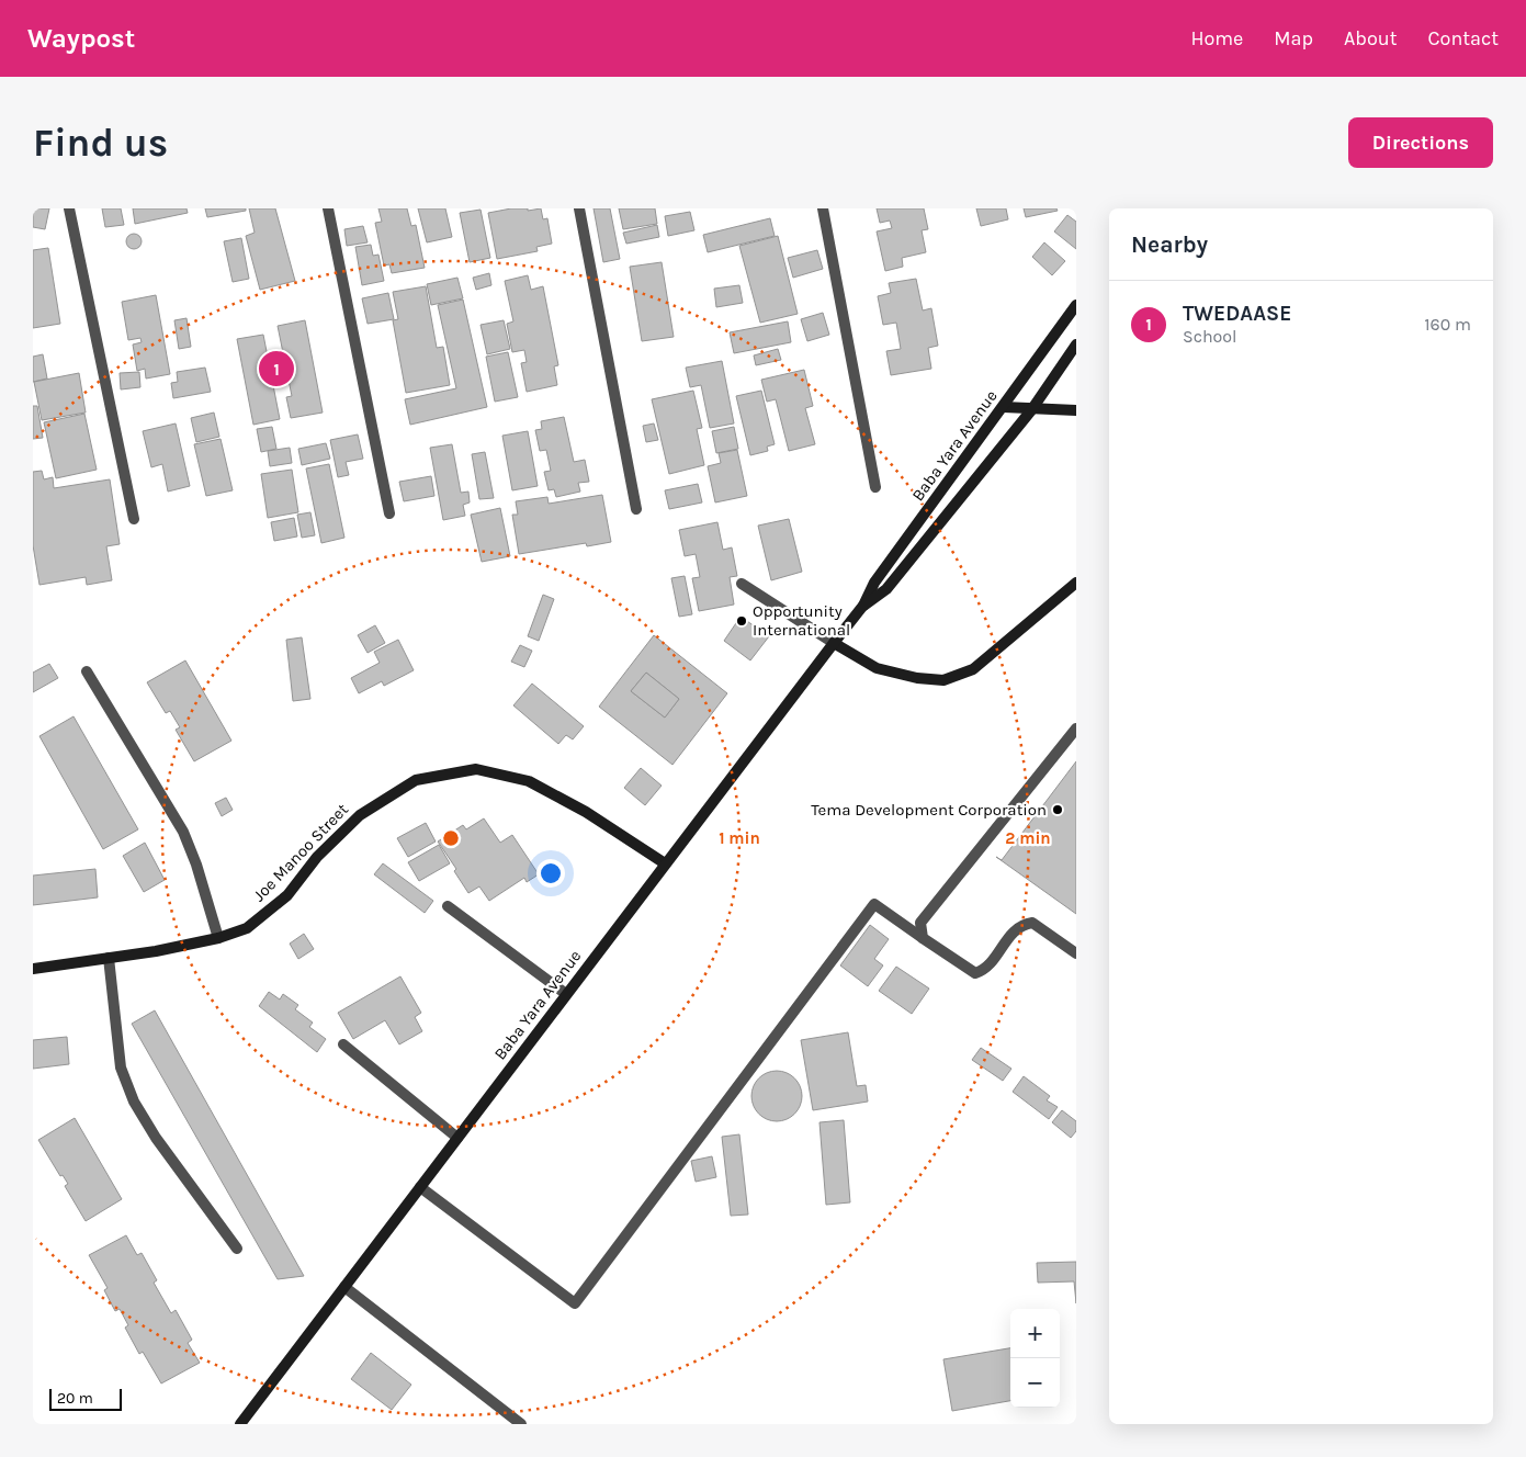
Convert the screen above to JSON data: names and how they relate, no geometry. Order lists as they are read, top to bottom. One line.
{"streets":{"main road":["Baba Yara Avenue","Joe Manoo Street"]},"crossings":[["Baba Yara Avenue","Joe Manoo Street"]],"places":["Opportunity International","Tema Development Corporation"],"scale_bar":"20 m","page":{"header":"Waypost","nav":["Home","Map","About","Contact"],"buttons":"Directions","title":"Find us","heading":"Nearby","list":[{"mark":"1","name":"TWEDAASE","note":"School","value":"160 m"}],"pins":"1","map_buttons":["+","−"],"scale":"20 m"},"rings":["1 min","2 min"]}
